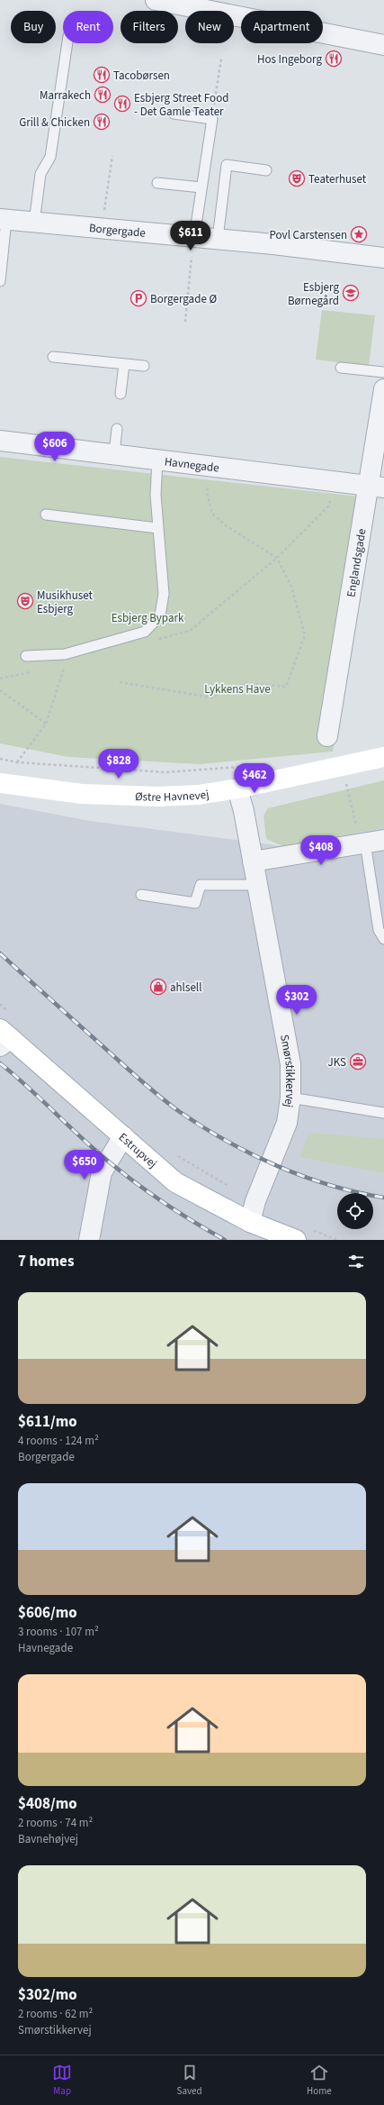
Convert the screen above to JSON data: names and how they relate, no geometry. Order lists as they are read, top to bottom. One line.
{"streets":{"main road":["Østre Havnevej","Estrupvej"],"street":["Borgergade","Havnegade","Englandsgade","Smørstikkervej"]},"crossings":[["Havnegade","Englandsgade"],["Østre Havnevej","Smørstikkervej"],["Smørstikkervej","Estrupvej"]],"parks":["Esbjerg Bypark","Lykkens Have"],"places":{"restaurant":["Hos Ingeborg","Tacobørsen","Marrakech","Esbjerg Street Food - Det Gamle Teater","Grill & Chicken"],"theatre":["Teaterhuset","Musikhuset Esbjerg"],"place":["Povl Carstensen"],"school or university":["Esbjerg Børnegård"],"parking":["Borgergade Ø"],"shop":["ahlsell"],"office":["JKS"]},"page":{"chip":["Buy","Rent","Filters","New","Apartment"],"price":["$611","$606","$828","$462","$408","$302","$650"],"heading":"7 homes","list":[{"name":"$611/mo","note":"4 rooms · 124 m² · Borgergade"},{"name":"$606/mo","note":"3 rooms · 107 m² · Havnegade"},{"name":"$408/mo","note":"2 rooms · 74 m² · Bavnehøjvej"},{"name":"$302/mo","note":"2 rooms · 62 m² · Smørstikkervej"}],"tabs":["Map","Saved","Home"]}}
